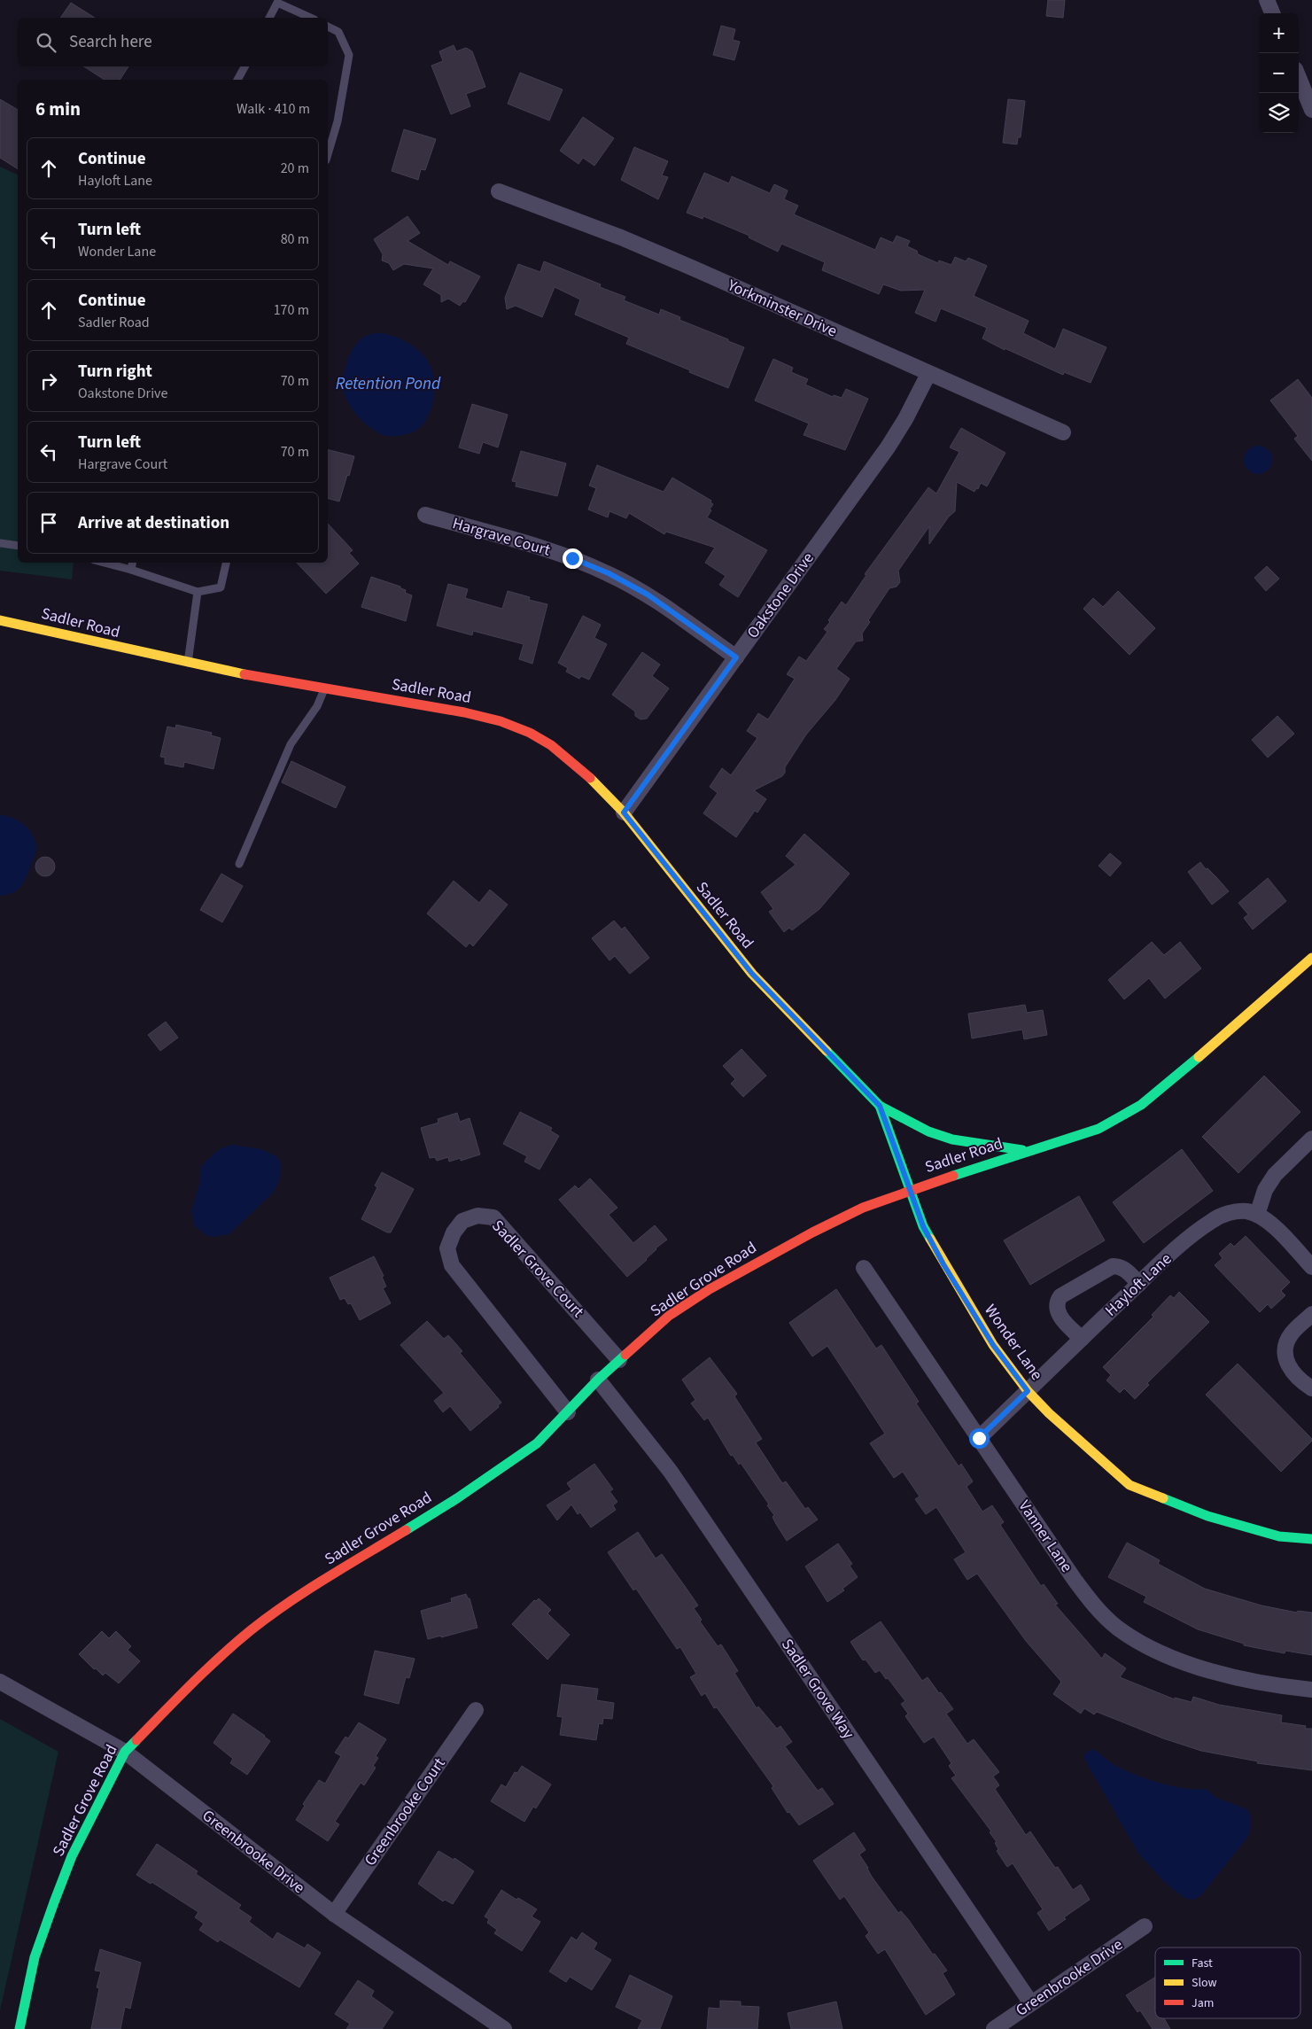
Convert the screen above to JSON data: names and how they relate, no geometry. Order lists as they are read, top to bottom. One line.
{"streets":{"street":["Yorkminster Drive","Hargrave Court","Oakstone Drive","Sadler Road","Sadler Grove Court","Sadler Grove Road","Hayloft Lane","Wonder Lane","Vanner Lane","Sadler Grove Way","Greenbrooke Court","Greenbrooke Drive"]},"crossings":[["Yorkminster Drive","Oakstone Drive"],["Hargrave Court","Oakstone Drive"],["Oakstone Drive","Sadler Road"],["Sadler Road","Sadler Grove Road"],["Sadler Road","Wonder Lane"],["Sadler Grove Court","Sadler Grove Road"],["Sadler Grove Road","Wonder Lane"],["Sadler Grove Road","Sadler Grove Way"],["Sadler Grove Road","Greenbrooke Drive"],["Hayloft Lane","Wonder Lane"],["Hayloft Lane","Vanner Lane"],["Sadler Grove Way","Greenbrooke Drive"],["Greenbrooke Court","Greenbrooke Drive"]],"water":["Retention Pond"],"legend":["Fast","Slow","Jam"],"page":{"map_buttons":["+","−"],"search":"Search here","heading":["6 min","Walk · 410 m"],"list":[["Continue","Hayloft Lane","20 m"],["Turn left","Wonder Lane","80 m"],["Continue","Sadler Road","170 m"],["Turn right","Oakstone Drive","70 m"],["Turn left","Hargrave Court","70 m"],"Arrive at destination"]}}
